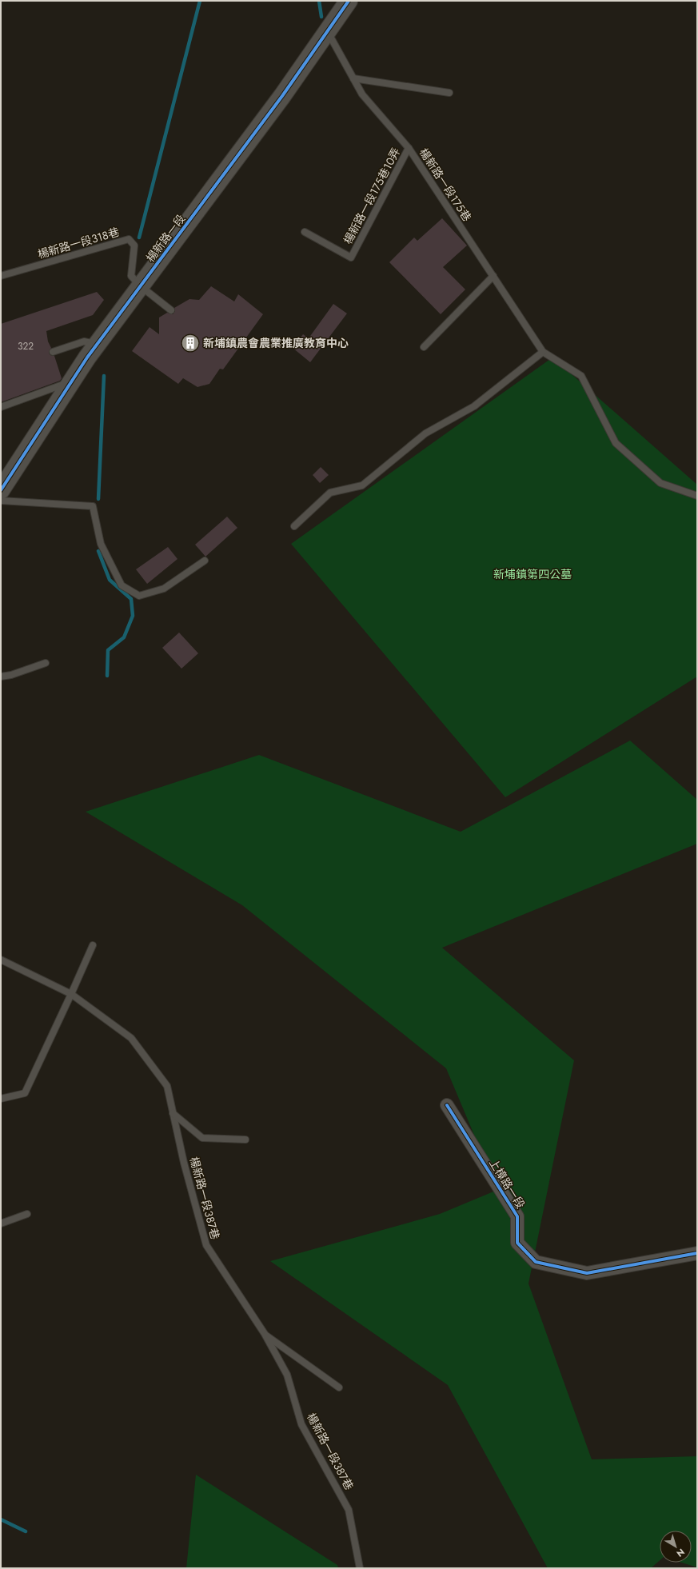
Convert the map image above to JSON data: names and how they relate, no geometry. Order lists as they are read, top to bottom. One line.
{"streets":{"main road":["楊新路一段"],"street":["上樟路一段"],"lane":["楊新路一段175巷","楊新路一段175巷10弄","楊新路一段318巷","楊新路一段387巷"]},"crossings":[["楊新路一段175巷","楊新路一段175巷10弄"],["楊新路一段175巷","楊新路一段"],["楊新路一段","楊新路一段318巷"]],"parks":["新埔鎮第四公墓"],"places":{"building":["新埔鎮農會農業推廣教育中心"]},"house_numbers":["322"],"north":"bottom right"}
